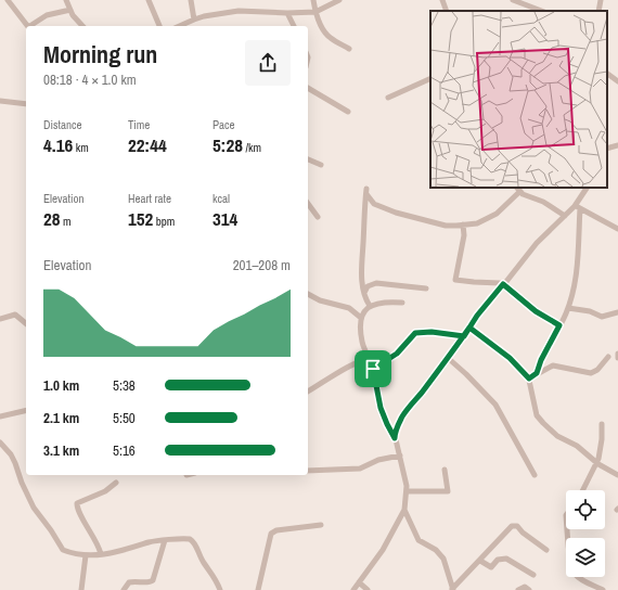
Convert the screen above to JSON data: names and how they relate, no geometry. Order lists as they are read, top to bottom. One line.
{"page":{"heading":["Morning run","08:18 · 4 × 1.0 km"],"stats":[["Distance","4.16 km"],["Time","22:44"],["Pace","5:28 /km"],["Elevation","28 m"],["Heart rate","152 bpm"],["kcal","314"]],"chart":["Elevation","201–208 m"],"list":[{"name":"1.0 km","note":"5:38"},{"name":"2.1 km","note":"5:50"},{"name":"3.1 km","note":"5:16"}]}}
